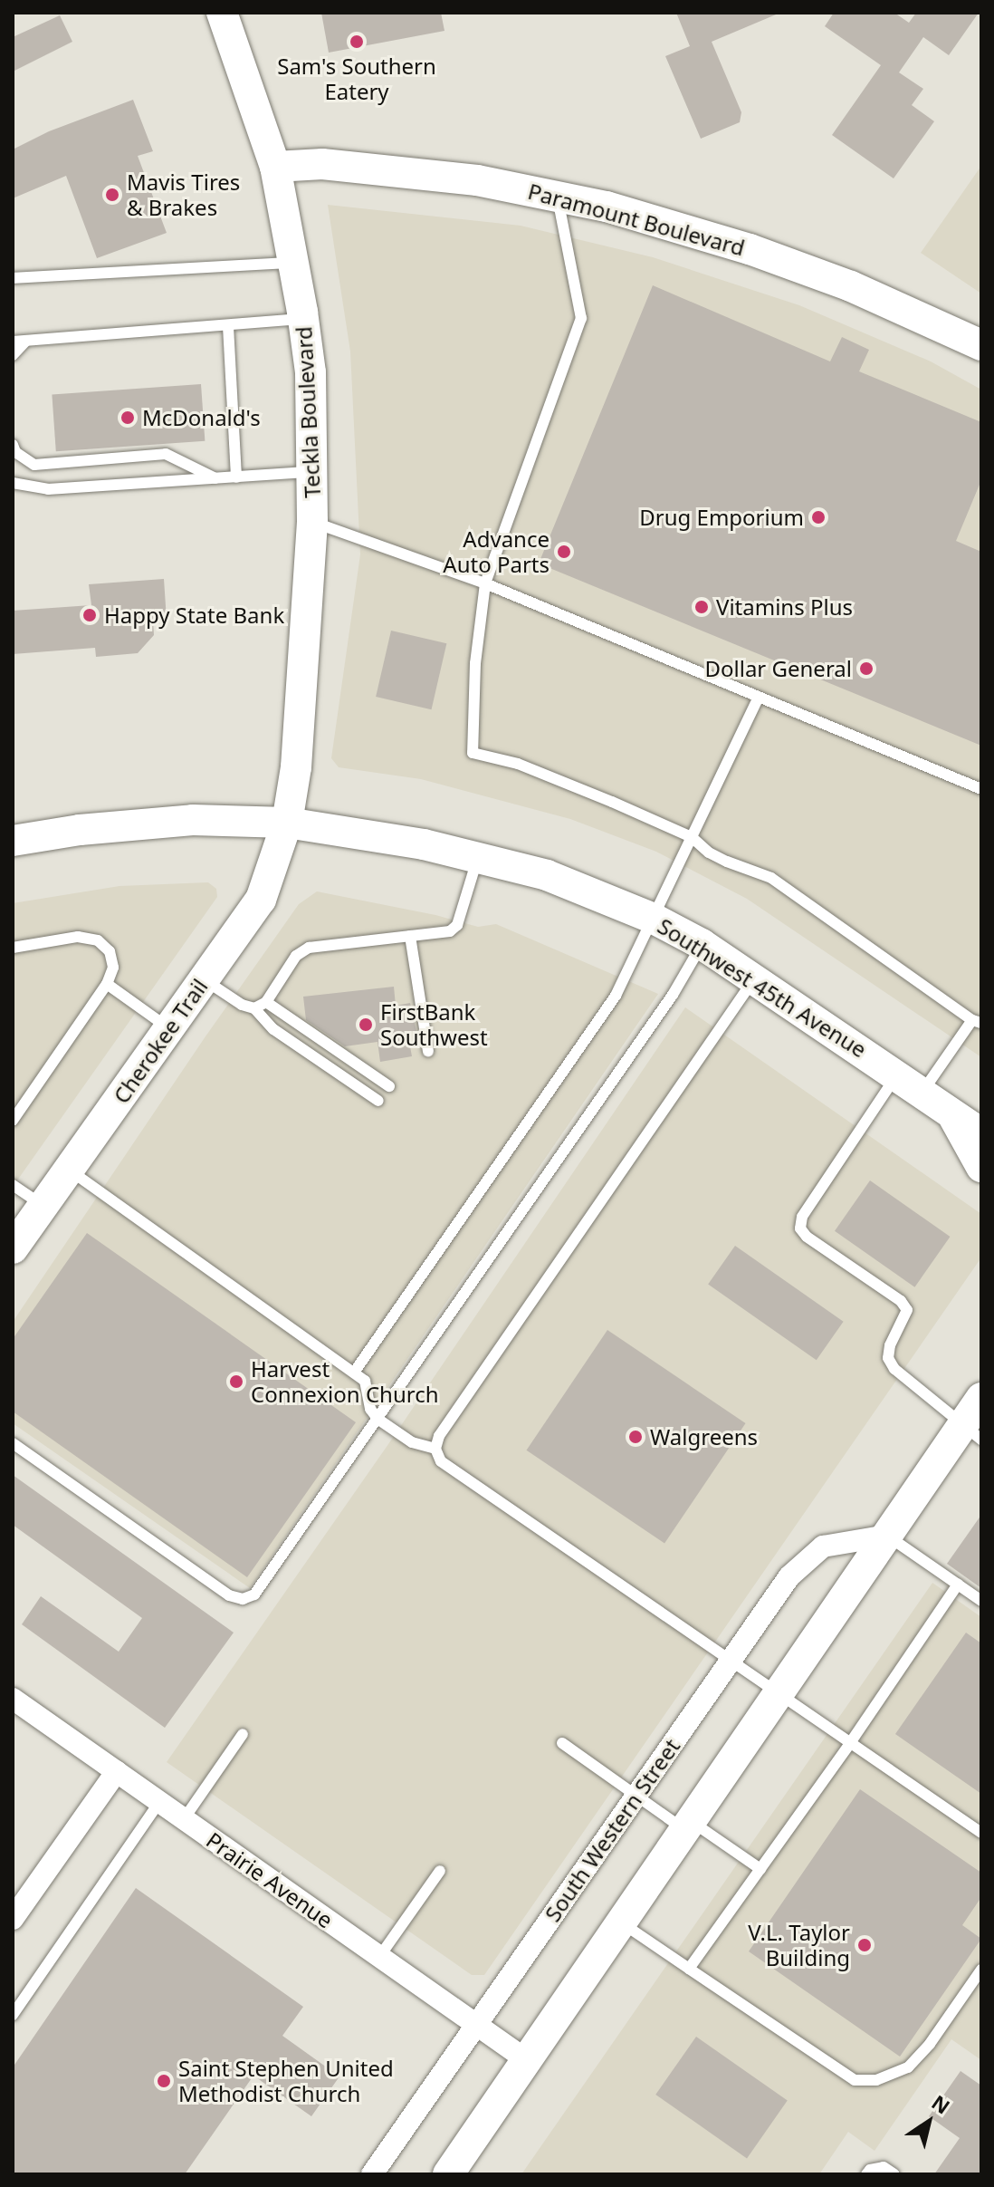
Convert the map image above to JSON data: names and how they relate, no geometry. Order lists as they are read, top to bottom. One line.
{"streets":{"main road":["Paramount Boulevard","Teckla Boulevard","Southwest 45th Avenue","Cherokee Trail"],"street":["South Western Street","Prairie Avenue"]},"crossings":[["Paramount Boulevard","Teckla Boulevard"],["Teckla Boulevard","Southwest 45th Avenue"],["Teckla Boulevard","Cherokee Trail"],["Southwest 45th Avenue","Cherokee Trail"],["South Western Street","Prairie Avenue"]],"places":["Sam's Southern Eatery","Mavis Tires & Brakes","McDonald's","Drug Emporium","Advance Auto Parts","Vitamins Plus","Happy State Bank","Dollar General","FirstBank Southwest","Harvest Connexion Church","Walgreens","V.L. Taylor Building","Saint Stephen United Methodist Church"],"north":"top right"}
